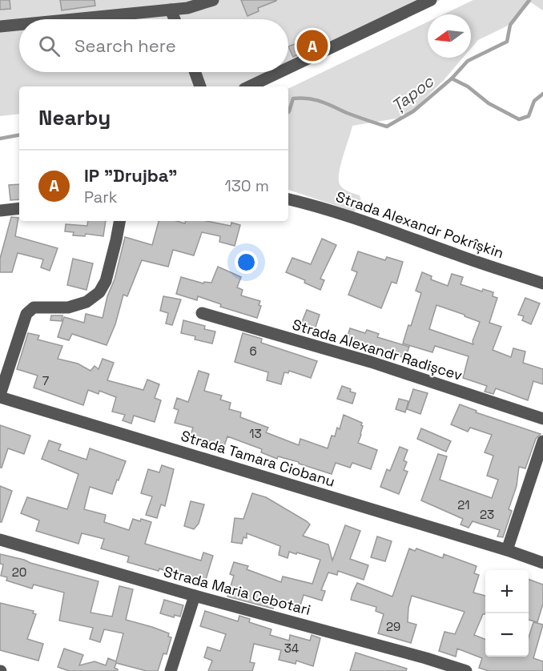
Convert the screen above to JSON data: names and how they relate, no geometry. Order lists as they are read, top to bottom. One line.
{"streets":{"street":["Strada Alexandr Pokrîșkin","Strada Alexandr Radișcev","Strada Tamara Ciobanu","Strada Maria Cebotari"]},"water":["Țapoc"],"house_numbers":["6","7","13","21","23","20","29","34"],"north":"left","page":{"search":"Search here","pins":"A","heading":"Nearby","list":[{"mark":"A","name":"IP \"Drujba\"","note":"Park","value":"130 m"}],"map_buttons":["+","−"]}}
